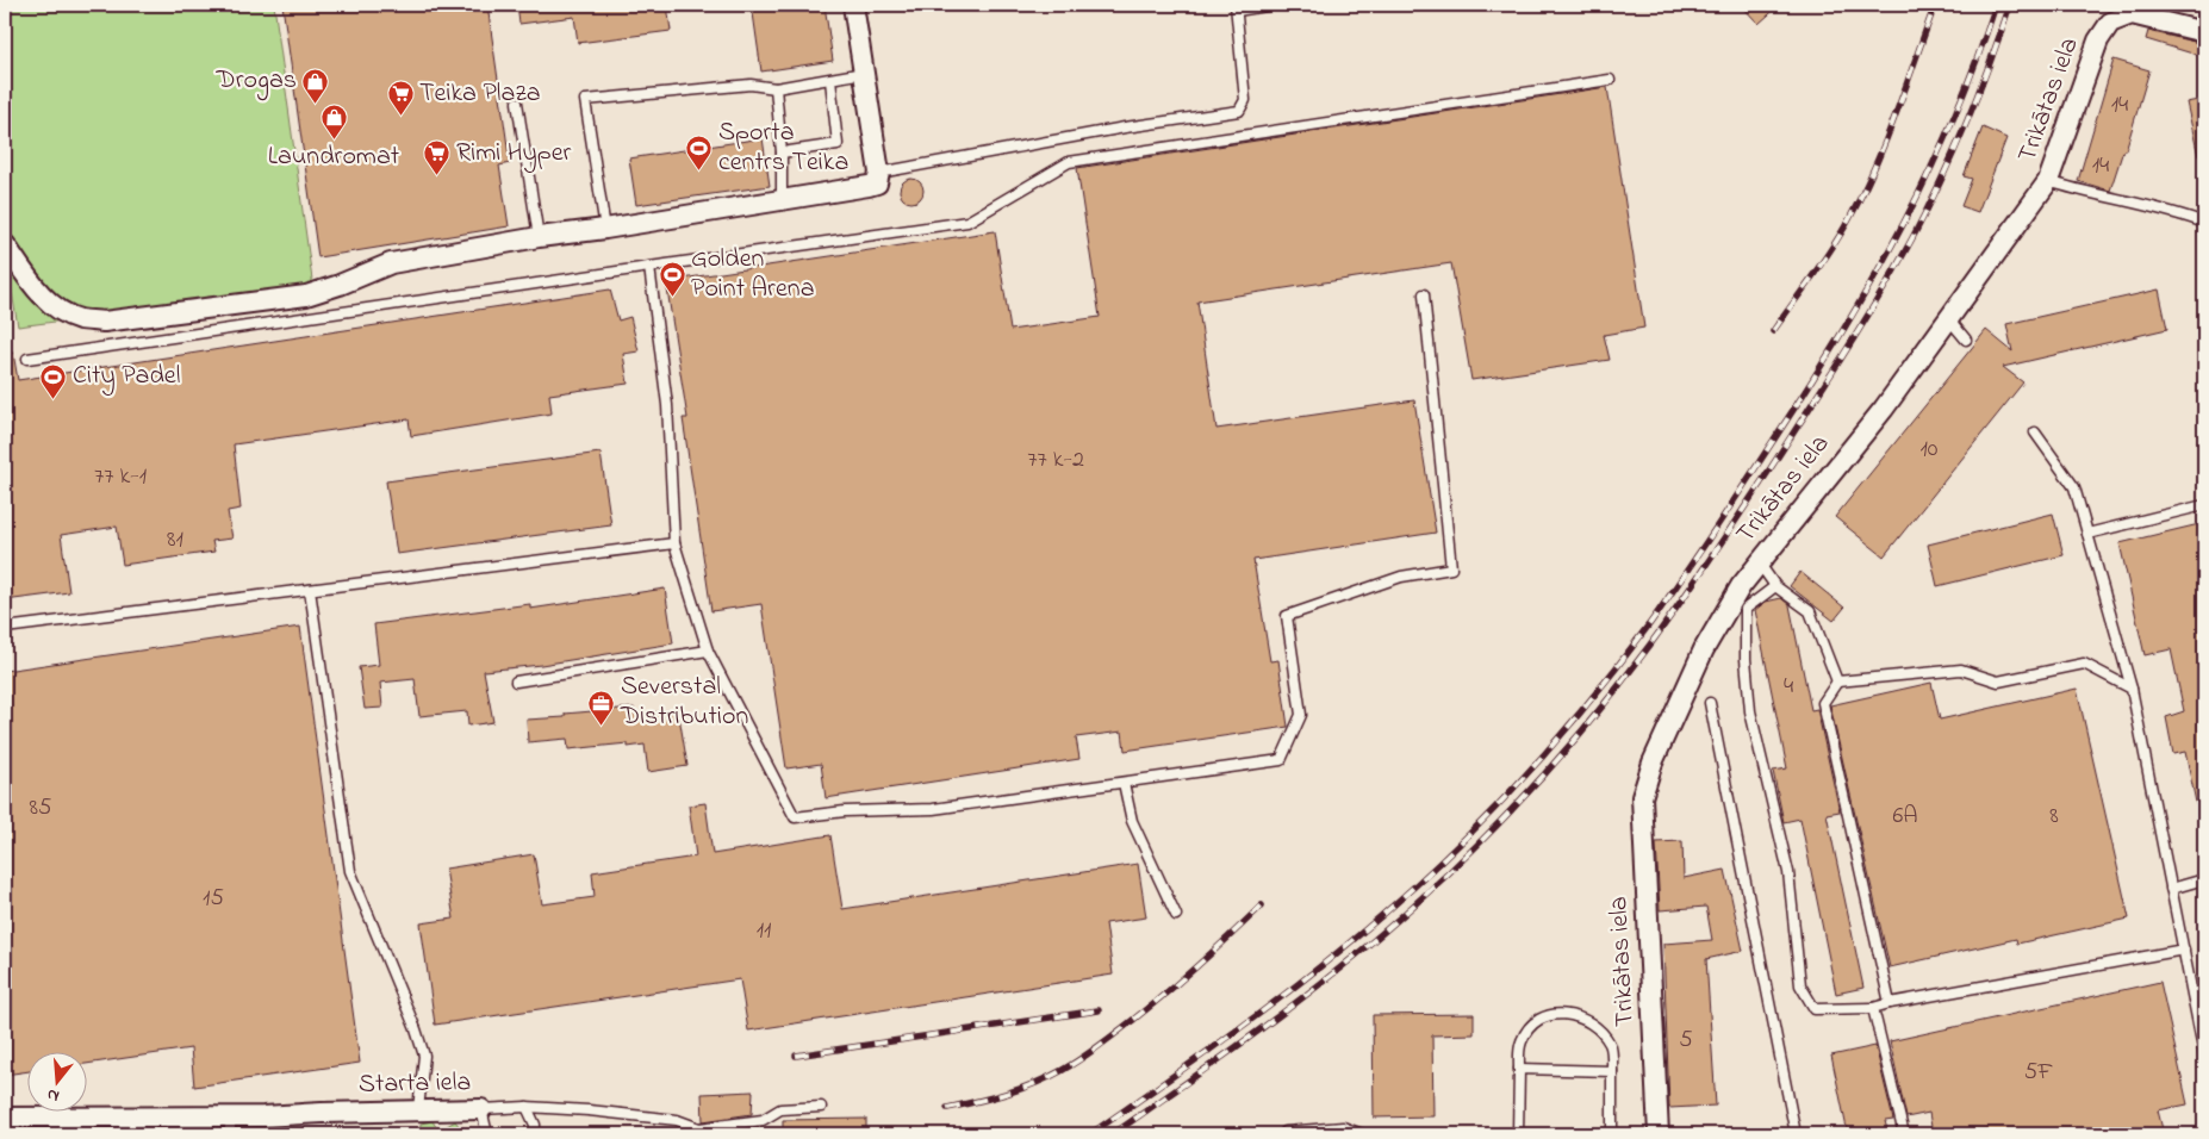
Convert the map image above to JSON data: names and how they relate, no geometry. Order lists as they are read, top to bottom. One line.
{"streets":{"street":["Trikātas iela","Starta iela"]},"places":{"shop":["Drogas","Laundromat"],"supermarket":["Teika Plaza","Rimi Hyper"],"sports":["Sporta centrs Teika","Golden Point Arena","City Padel"],"office":["Severstal Distribution"]},"house_numbers":["14","14","10","77 k-2","77 k-1","81","4","85","6A","8","15","11","5","5F"],"north":"bottom"}
